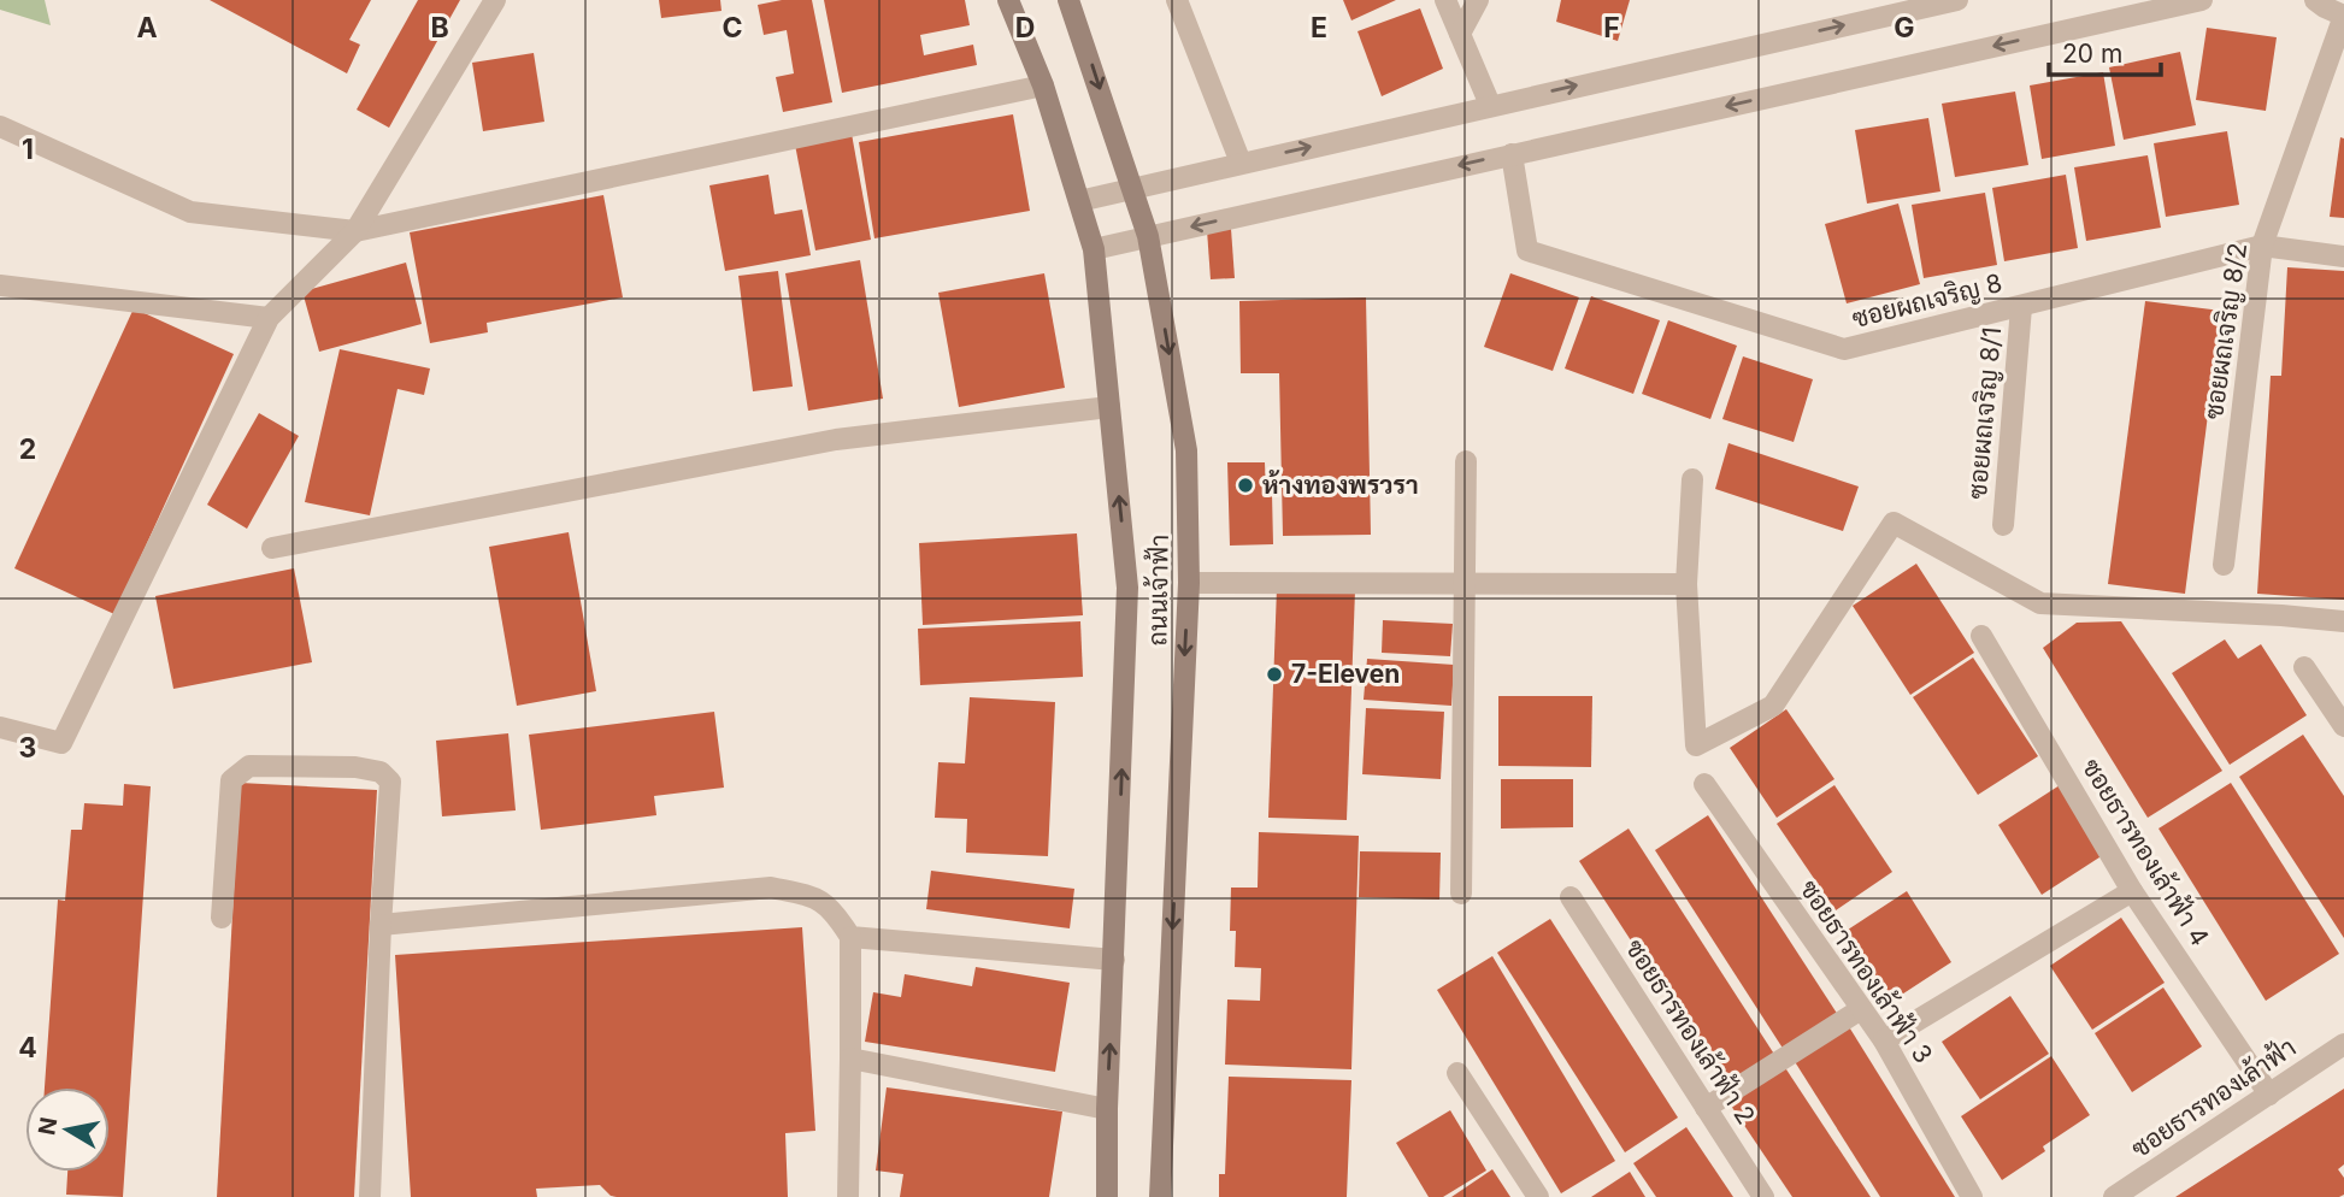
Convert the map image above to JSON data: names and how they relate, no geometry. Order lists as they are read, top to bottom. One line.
{"streets":{"main road":["ถนนเจ้าฟ้า"],"street":["ซอยผถเจริญ 8","ซอยผถเจริญ 8/2","ซอยผถเจริญ 8/1","ซอยธารทองเล้าฟ้า 4","ซอยธารทองเล้าฟ้า 3","ซอยธารทองเล้าฟ้า 2","ซอยธารทองเล้าฟ้า"]},"crossings":[["ซอยผถเจริญ 8","ซอยผถเจริญ 8/2"],["ซอยผถเจริญ 8","ซอยผถเจริญ 8/1"],["ซอยธารทองเล้าฟ้า 4","ซอยธารทองเล้าฟ้า"]],"places":["ห้างทองพรวรา","7-Eleven"],"scale_bar":"20 m","north":"left","grid":{"columns":["A","B","C","D","E","F","G"],"rows":["1","2","3","4"]}}
